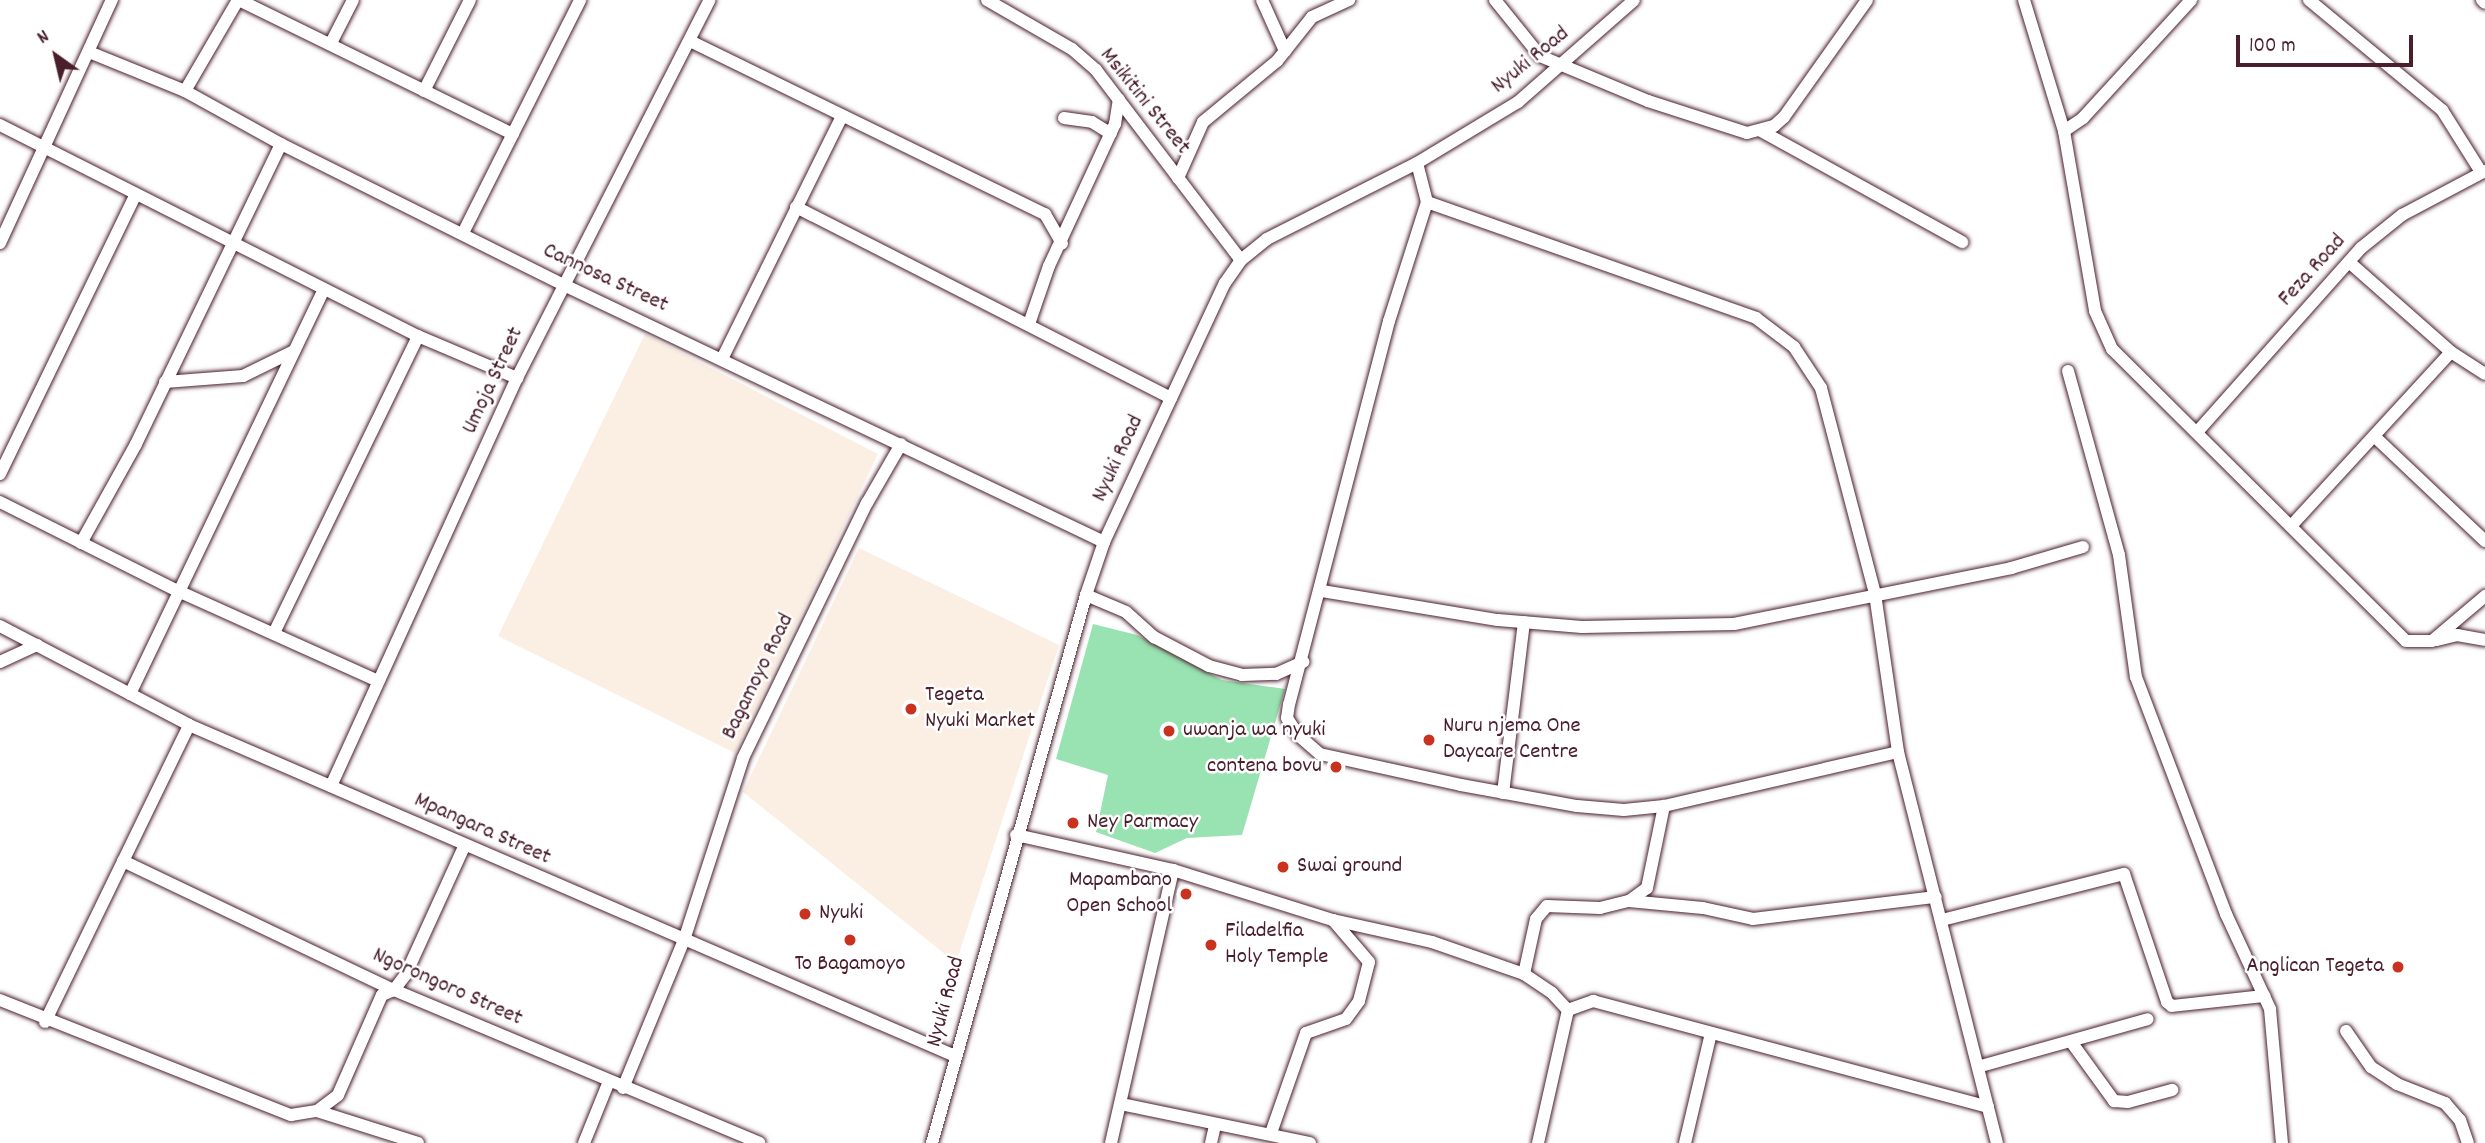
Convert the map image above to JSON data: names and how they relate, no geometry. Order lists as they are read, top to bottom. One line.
{"streets":{"street":["Nyuki Road","Msikitini Street","Feza Road","Cannosa Street","Umoja Street","Bagamoyo Road","Mpangara Street","Ngorongoro Street"]},"crossings":[["Nyuki Road","Msikitini Street"],["Nyuki Road","Cannosa Street"],["Nyuki Road","Mpangara Street"],["Cannosa Street","Umoja Street"],["Cannosa Street","Bagamoyo Road"],["Umoja Street","Mpangara Street"],["Bagamoyo Road","Mpangara Street"],["Bagamoyo Road","Ngorongoro Street"]],"places":["Tegeta Nyuki Market","uwanja wa nyuki","Nuru njema One Daycare Centre","contena bovu","Ney Parmacy","Swai ground","Mapambano Open School","Nyuki","To Bagamoyo","Filadelfia Holy Temple","Anglican Tegeta"],"scale_bar":"100 m","north":"top left"}
